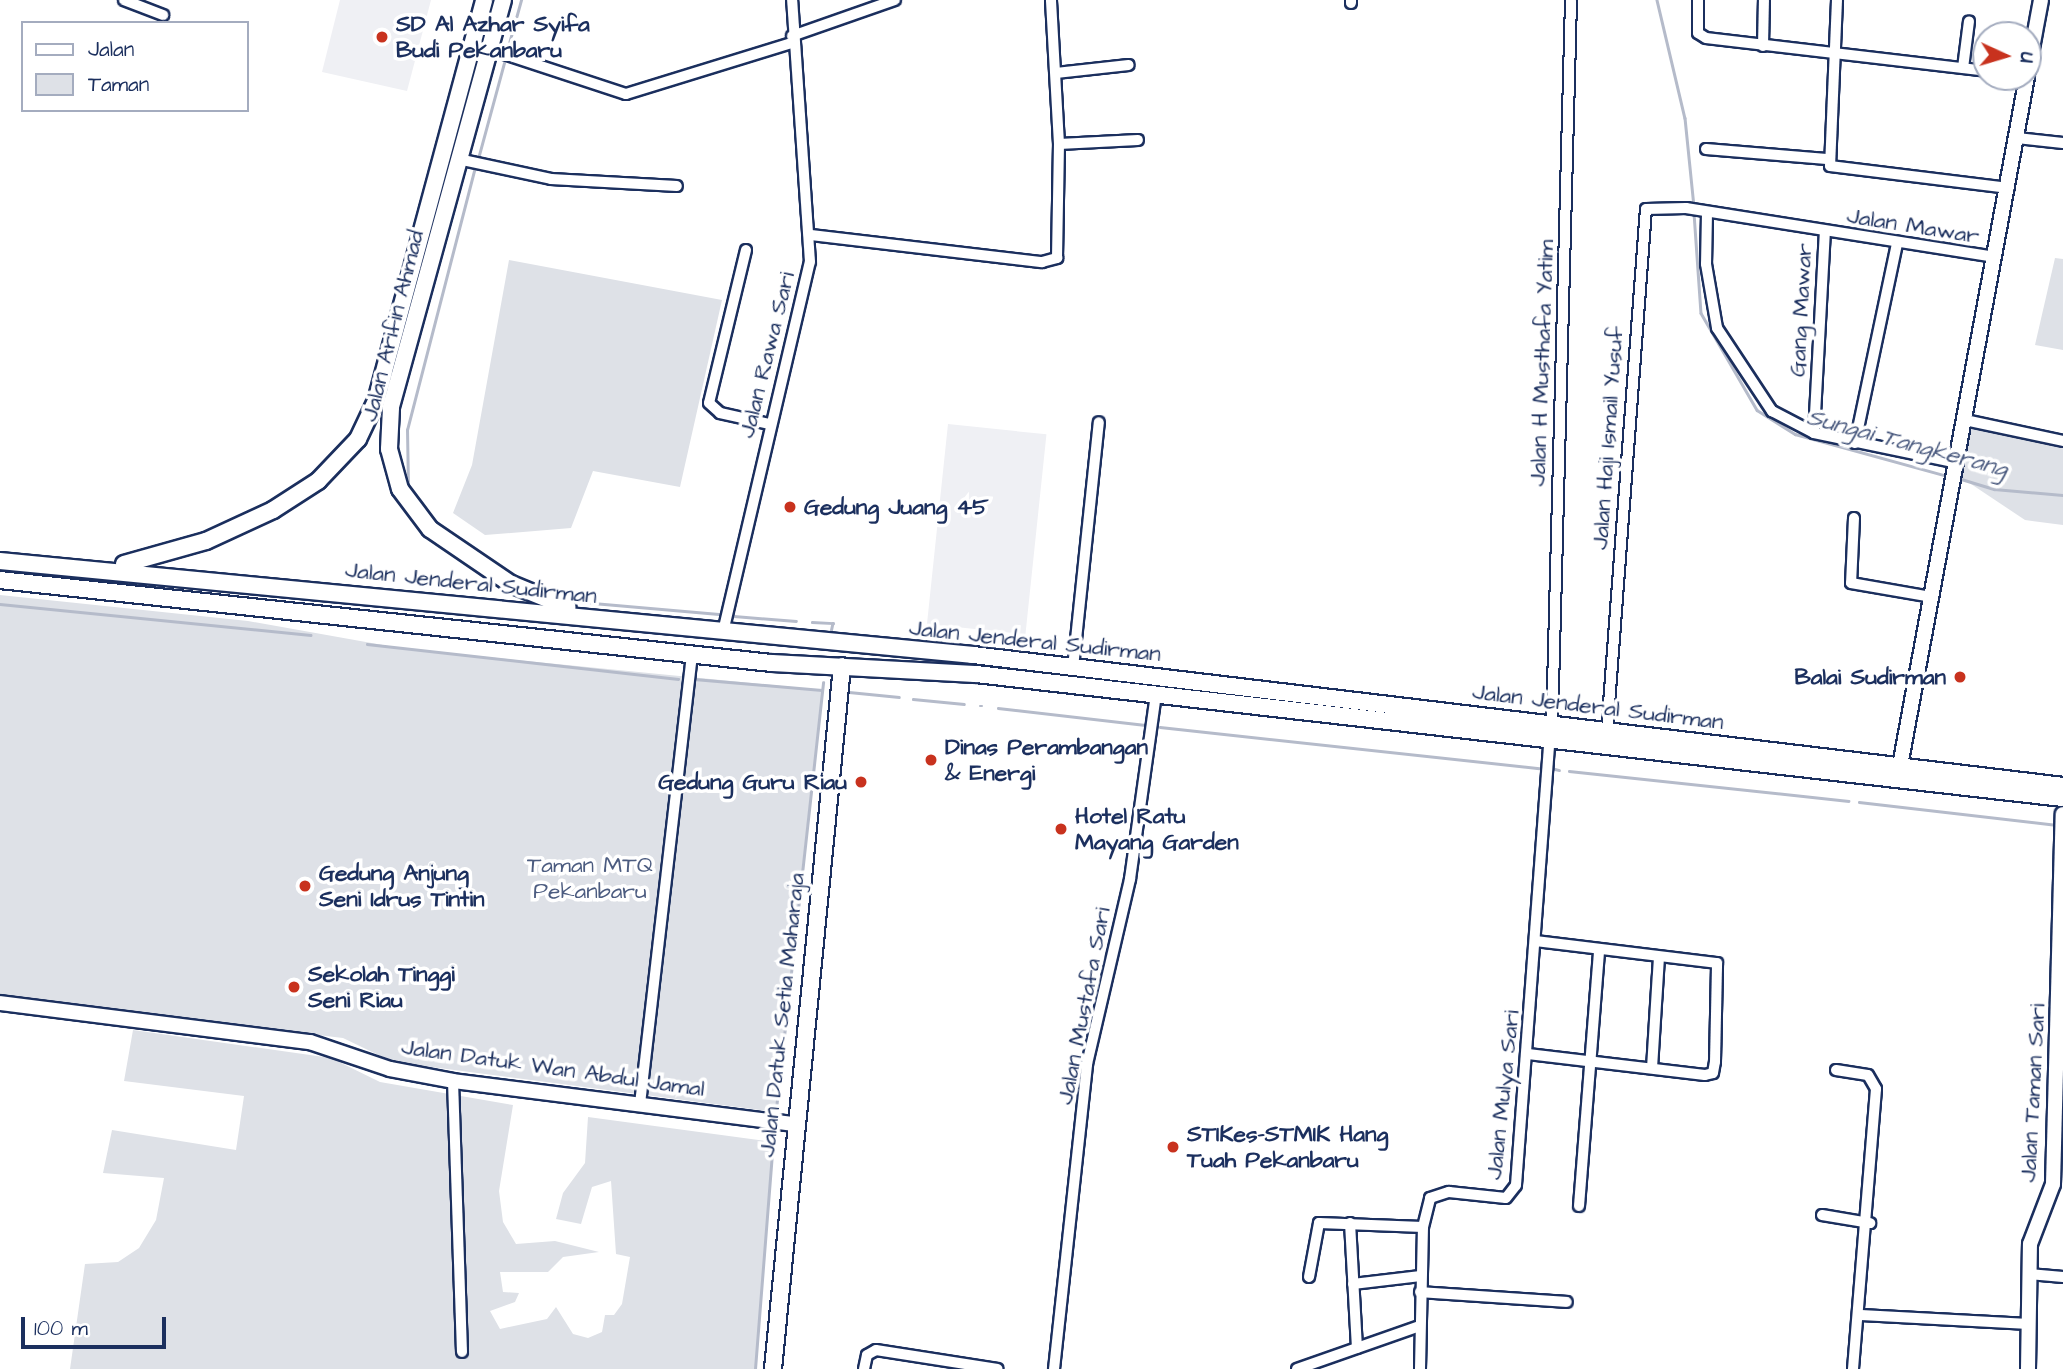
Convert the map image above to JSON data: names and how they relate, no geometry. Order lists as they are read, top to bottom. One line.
{"streets":{"main road":["Jalan Arifin Ahmad","Jalan Jenderal Sudirman","Jalan Datuk Setia Maharaja"],"street":["Jalan Mawar","Gang Mawar","Jalan Rawa Sari","Jalan H Musthafa Yatim","Jalan Haji Ismail Yusuf","Jalan Mustafa Sari","Jalan Datuk Wan Abdul Jamal","Jalan Taman Sari","Jalan Mulya Sari"]},"crossings":[["Jalan Mawar","Gang Mawar"],["Jalan Mawar","Jalan Haji Ismail Yusuf"],["Jalan Arifin Ahmad","Jalan Jenderal Sudirman"],["Jalan Rawa Sari","Jalan Jenderal Sudirman"],["Jalan H Musthafa Yatim","Jalan Jenderal Sudirman"],["Jalan H Musthafa Yatim","Jalan Mulya Sari"],["Jalan Haji Ismail Yusuf","Jalan Jenderal Sudirman"],["Jalan Jenderal Sudirman","Jalan Mustafa Sari"],["Jalan Jenderal Sudirman","Jalan Datuk Setia Maharaja"],["Jalan Jenderal Sudirman","Jalan Mulya Sari"],["Jalan Datuk Setia Maharaja","Jalan Datuk Wan Abdul Jamal"]],"water":["Sungai Tangkerang"],"parks":["Taman MTQ Pekanbaru"],"places":["SD Al Azhar Syifa Budi Pekanbaru","Gedung Juang 45","Balai Sudirman","Dinas Perambangan & Energi","Gedung Guru Riau","Hotel Ratu Mayang Garden","Gedung Anjung Seni Idrus Tintin","Sekolah Tinggi Seni Riau","STIKes-STMIK Hang Tuah Pekanbaru"],"legend":["Jalan","Taman"],"scale_bar":"100 m","north":"right"}
